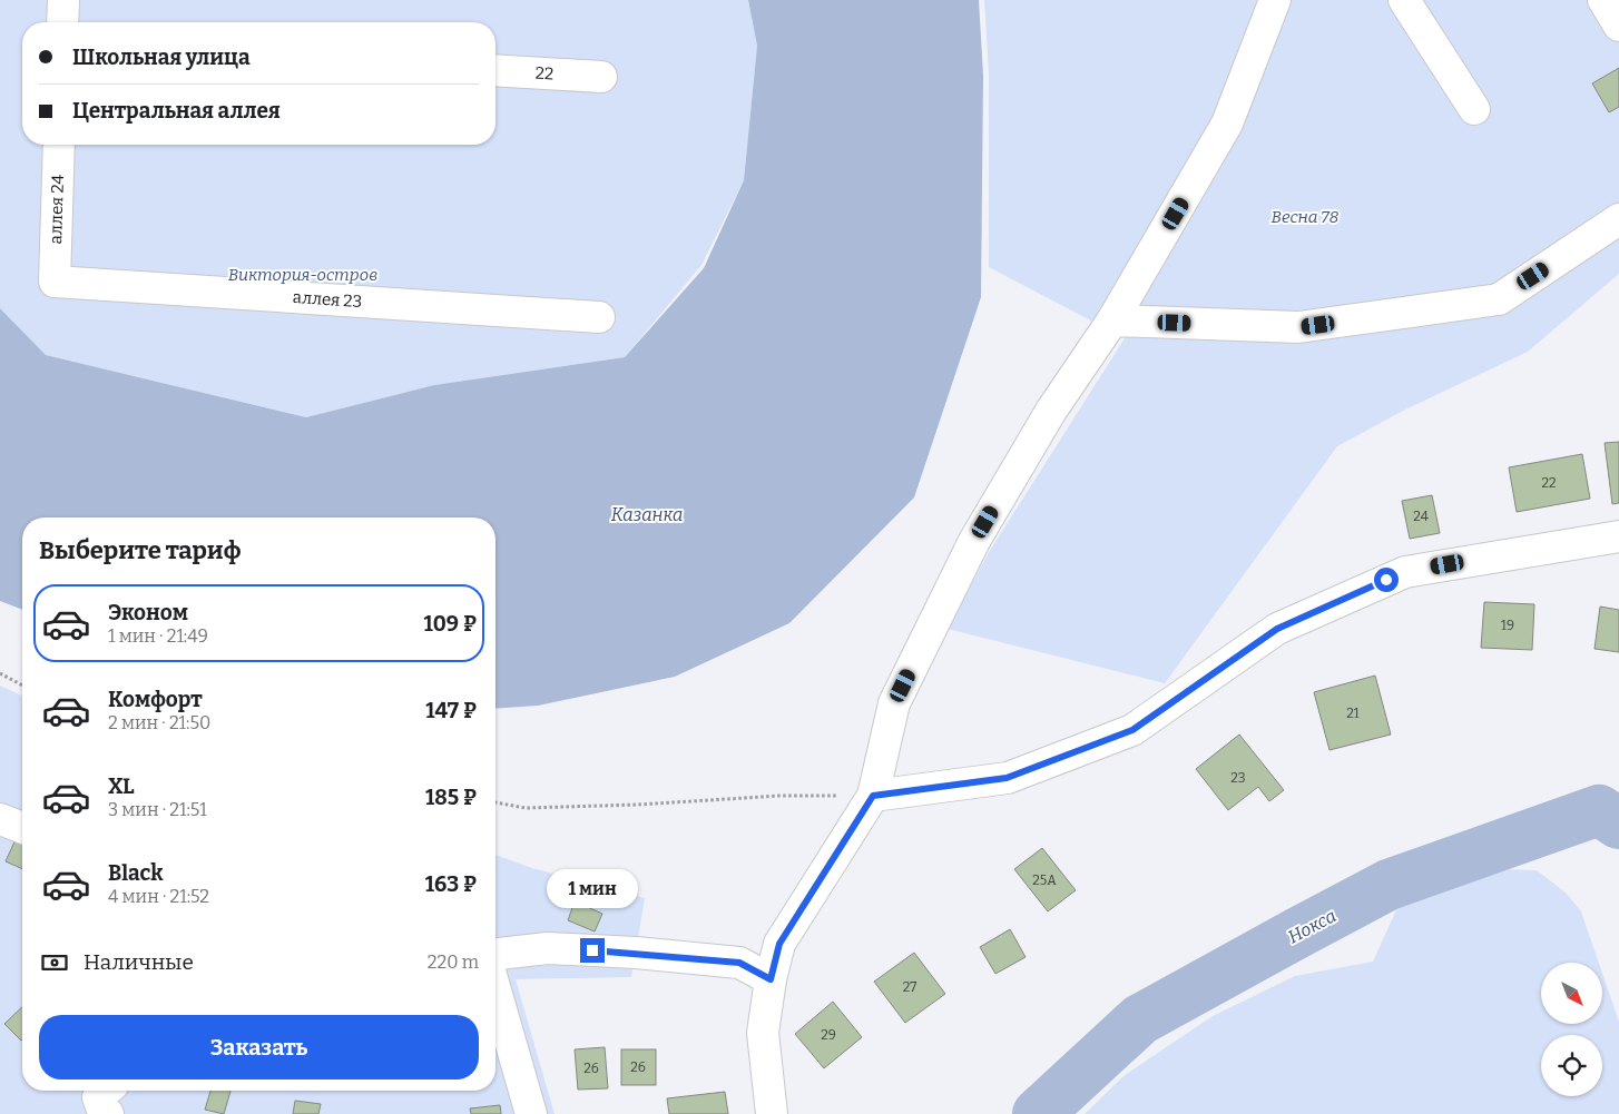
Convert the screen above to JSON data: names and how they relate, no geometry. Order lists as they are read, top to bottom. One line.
{"streets":{"street":["22","аллея 24","аллея 23"]},"crossings":[["аллея 24","аллея 23"]],"water":["Казанка","Нокса"],"parks":["Весна 78","Виктория-остров"],"house_numbers":["22","24","19","21","23","25А","27","29","26","26"],"north":"bottom right","page":{"banner":["Школьная улица","Центральная аллея"],"heading":"Выберите тариф","list":[{"name":"Эконом","note":"1 мин · 21:49","value":"109 ₽"},{"name":"Комфорт","note":"2 мин · 21:50","value":"147 ₽"},{"name":"XL","note":"3 мин · 21:51","value":"185 ₽"},{"name":"Black","note":"4 мин · 21:52","value":"163 ₽"}],"bubble":"1 мин","pay":["Наличные","220 m"],"buttons":"Заказать"}}
